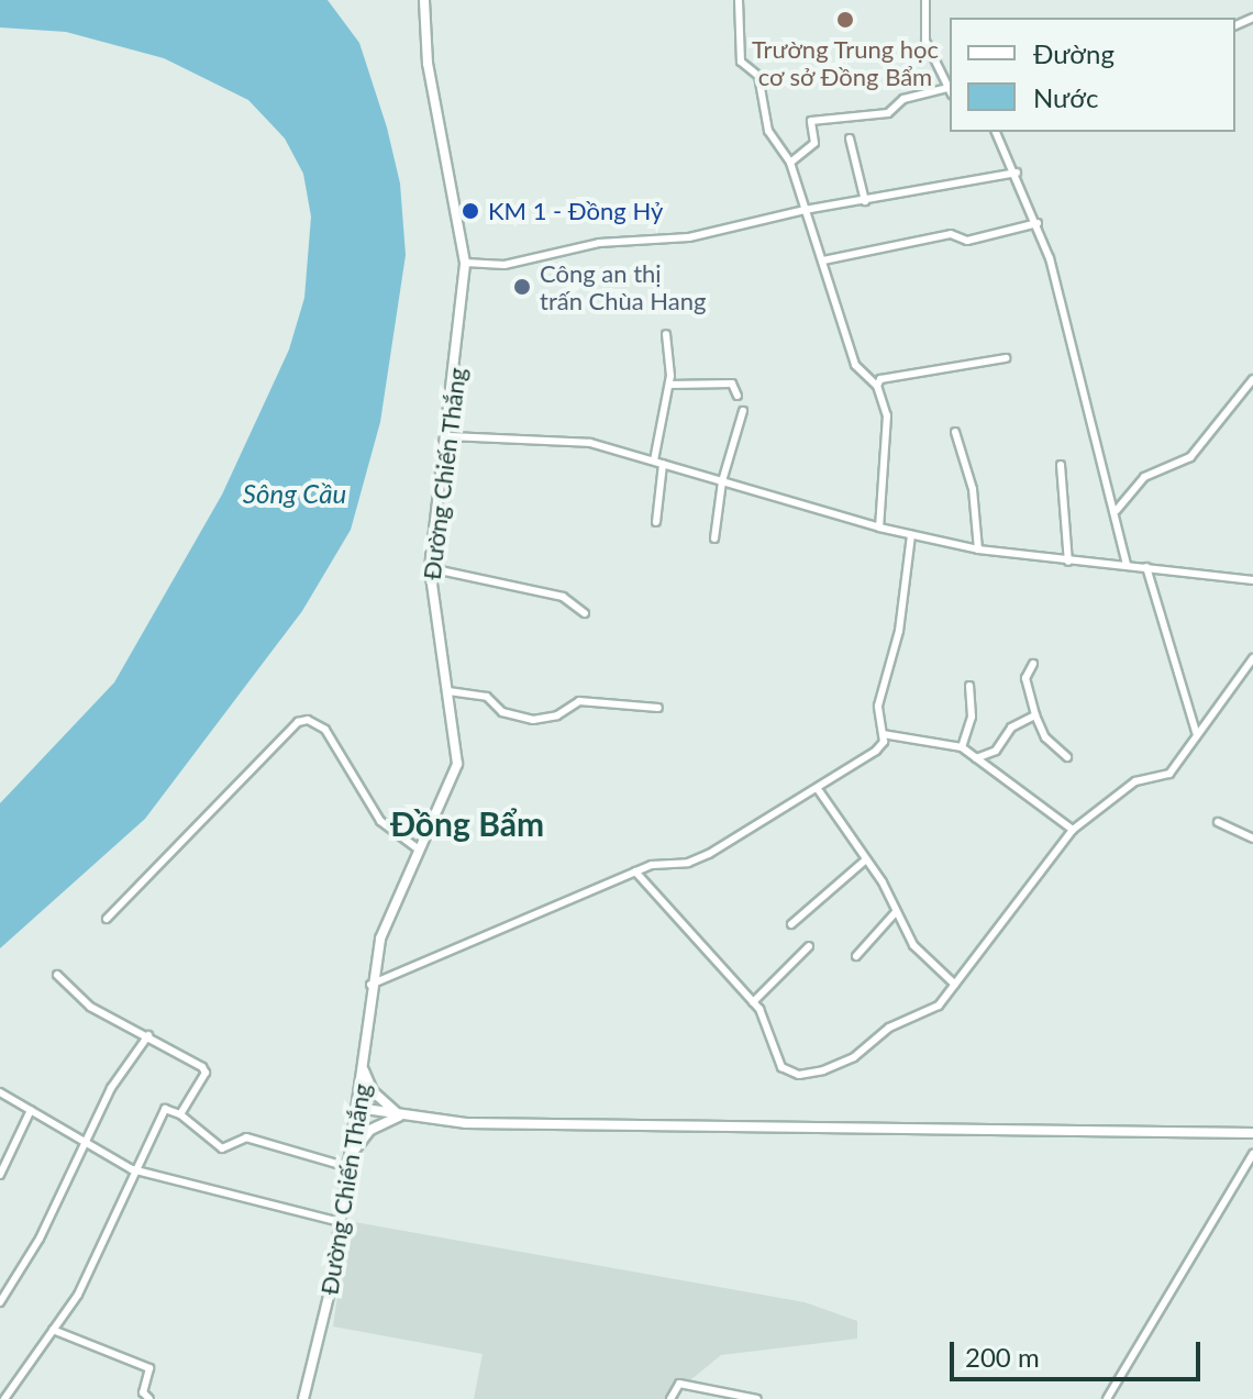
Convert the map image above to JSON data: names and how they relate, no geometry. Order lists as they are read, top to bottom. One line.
{"streets":{"main road":["Đường Chiến Thắng"]},"districts":["Đồng Bẩm"],"water":["Sông Cầu"],"places":["Trường Trung học cơ sở Đồng Bẩm","KM 1 - Đồng Hỷ","Công an thị trấn Chùa Hang"],"legend":["Đường","Nước"],"scale_bar":"200 m"}
